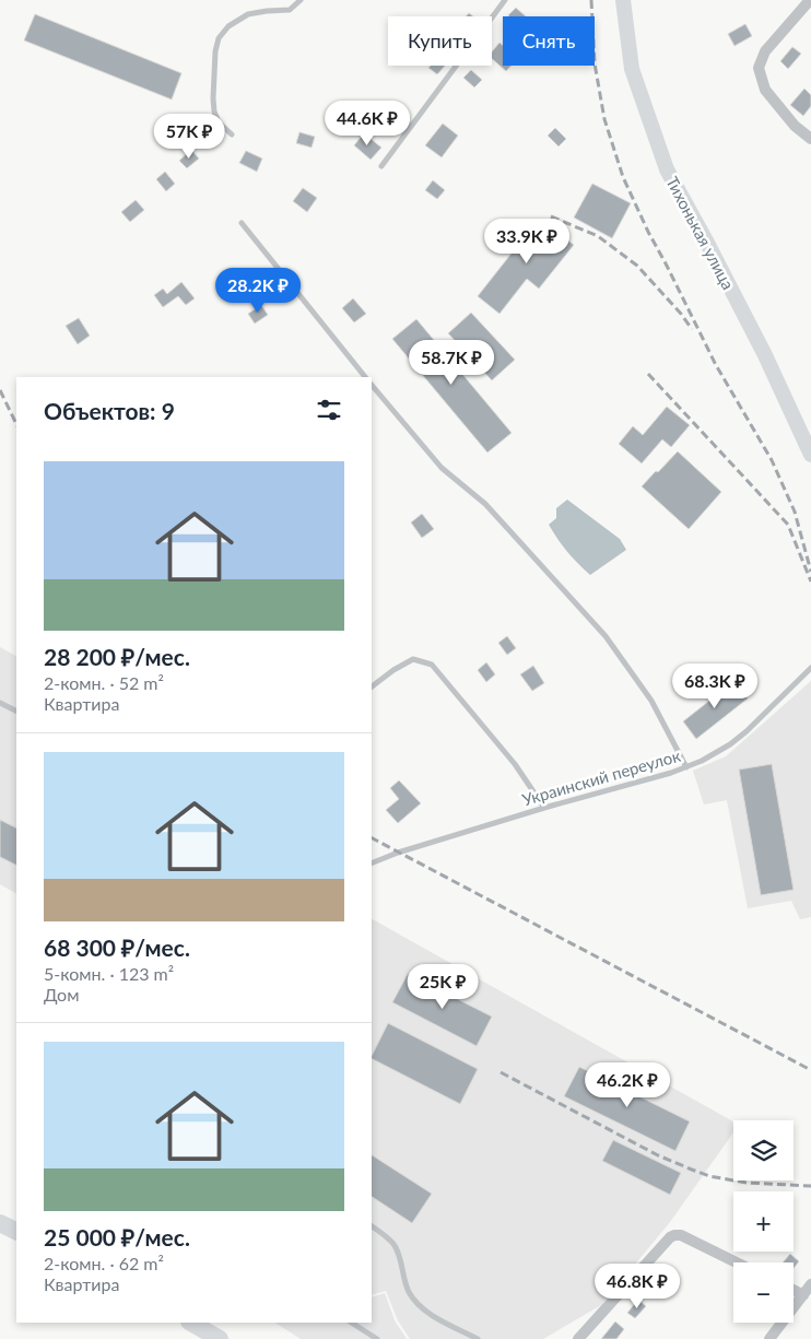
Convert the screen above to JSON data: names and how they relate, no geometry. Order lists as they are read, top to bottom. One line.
{"streets":{"street":["Тихонькая улица"],"lane":["Украинский переулок"]},"page":{"chip":["Купить","Снять"],"price":["44.6K ₽","57K ₽","33.9K ₽","28.2K ₽","58.7K ₽","68.3K ₽","25K ₽","46.2K ₽","46.8K ₽"],"heading":"Объектов: 9","list":[{"name":"28 200 ₽/мес.","note":"2-комн. · 52 m² · Квартира"},{"name":"68 300 ₽/мес.","note":"5-комн. · 123 m² · Дом"},{"name":"25 000 ₽/мес.","note":"2-комн. · 62 m² · Квартира"}],"map_buttons":["+","−"]}}
